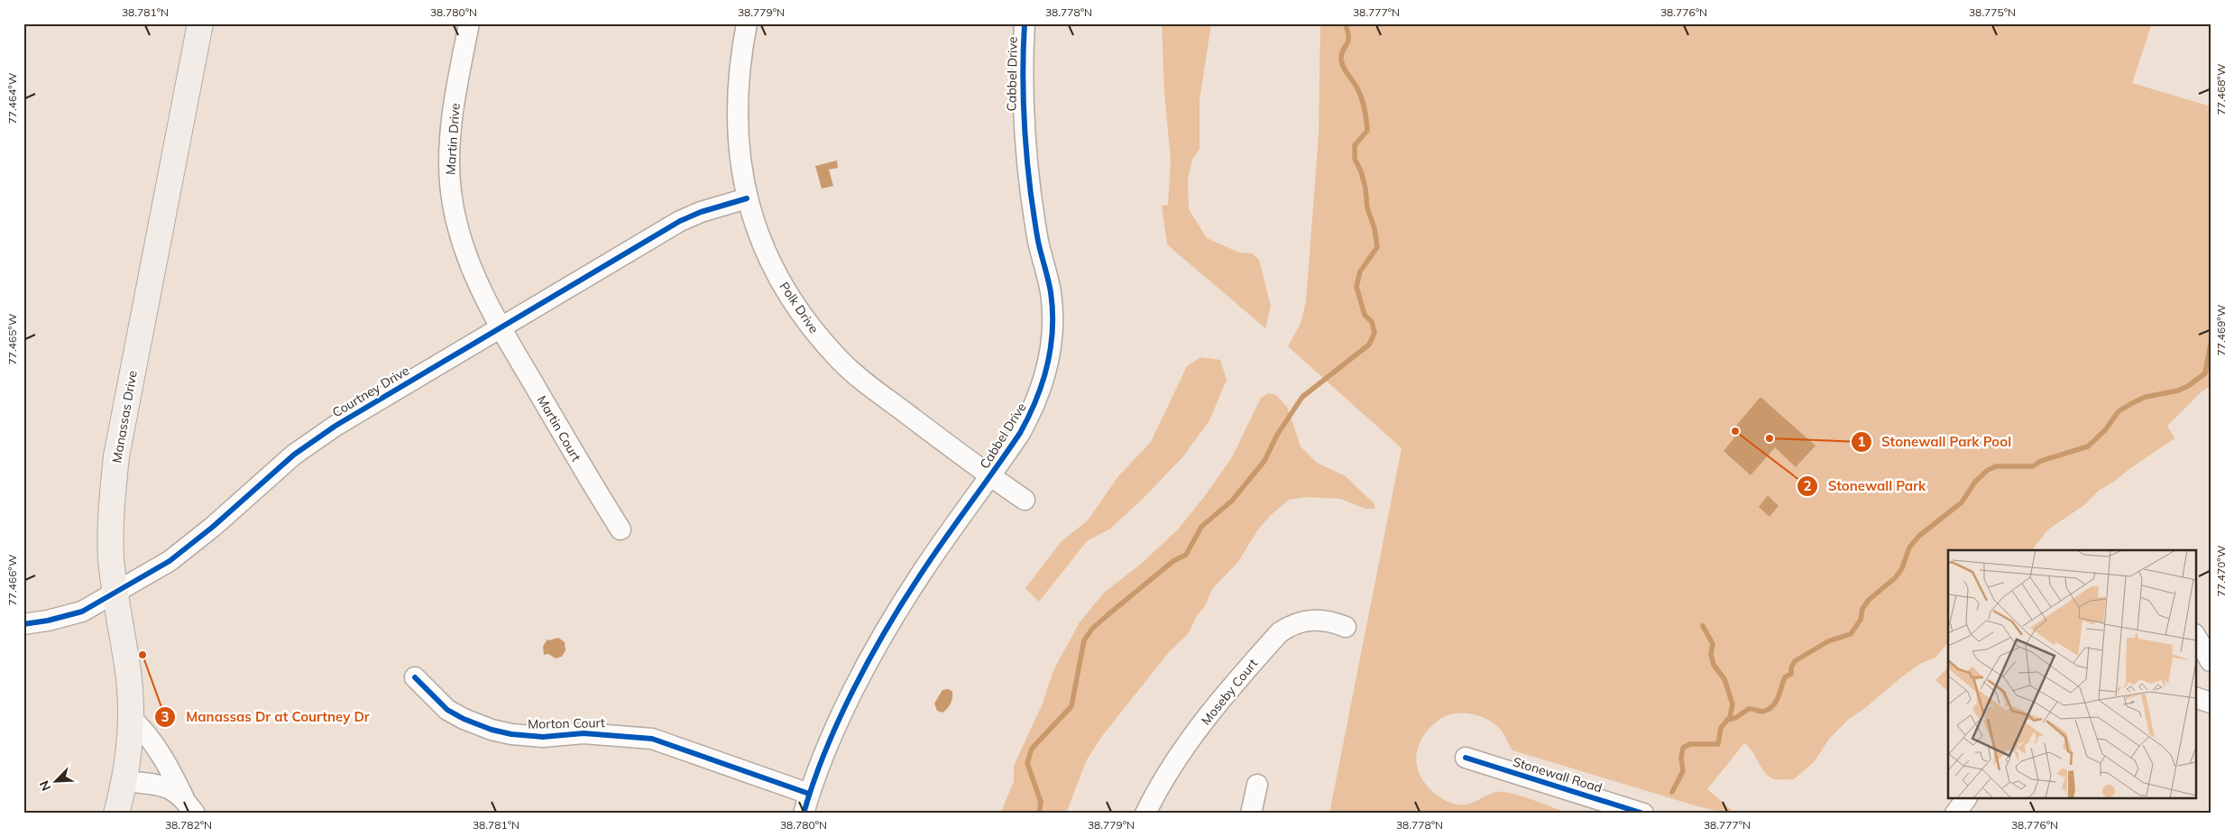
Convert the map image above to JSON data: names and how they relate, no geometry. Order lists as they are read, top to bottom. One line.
{"streets":{"main road":["Manassas Drive"],"street":["Cabbel Drive","Martin Drive","Polk Drive","Courtney Drive","Martin Court","Moseby Court","Morton Court","Stonewall Road"]},"crossings":[["Cabbel Drive","Polk Drive"],["Cabbel Drive","Morton Court"],["Martin Drive","Courtney Drive"],["Martin Drive","Martin Court"],["Polk Drive","Courtney Drive"],["Courtney Drive","Manassas Drive"],["Courtney Drive","Martin Court"]],"places":["Stonewall Park","Stonewall Park Pool","Manassas Dr at Courtney Dr"],"north":"bottom left","coordinates":["38.781°N","38.780°N","38.779°N","38.778°N","38.777°N","38.776°N","38.775°N","77.468°W","77.464°W","77.469°W","77.465°W","77.470°W","77.466°W","38.782°N"]}
